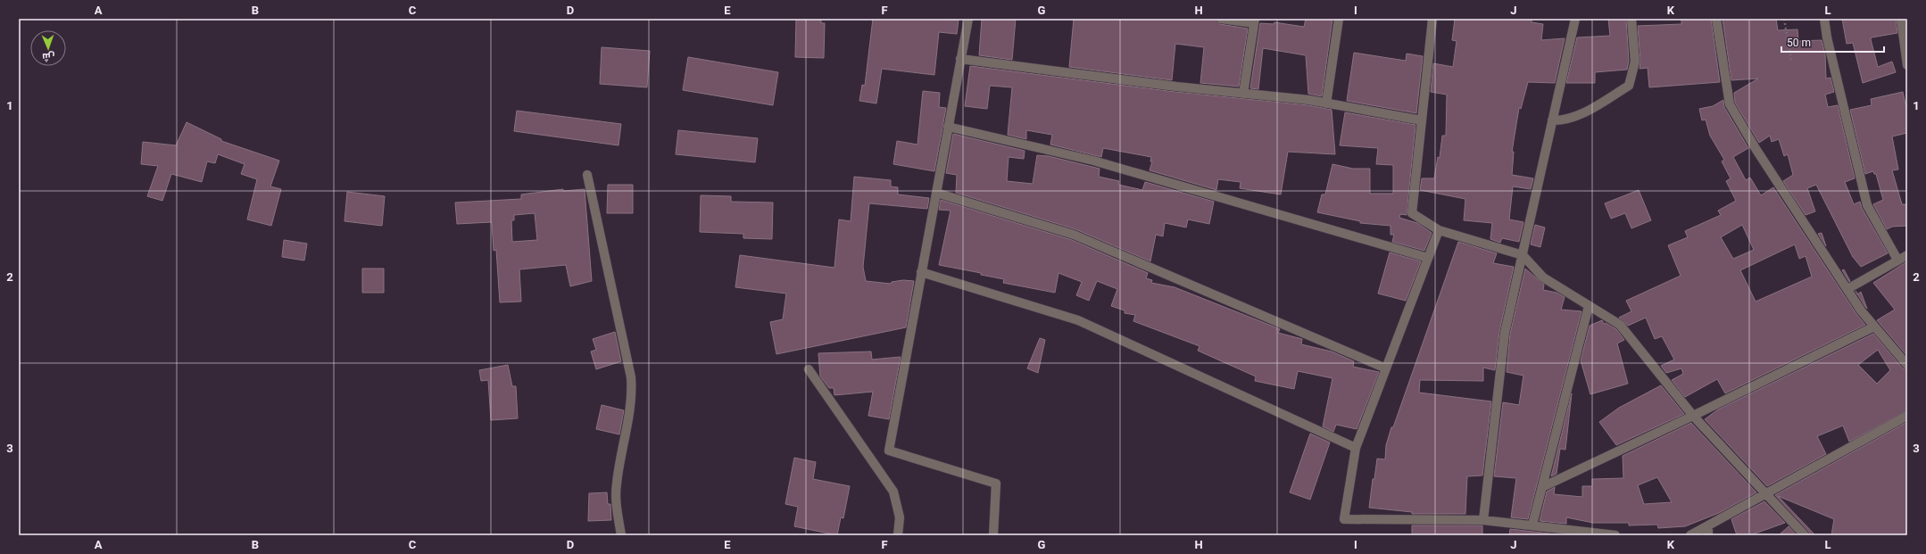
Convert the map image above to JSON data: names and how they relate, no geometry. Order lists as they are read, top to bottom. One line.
{"scale_bar":"50 m","north":"bottom","grid":{"columns":["A","B","C","D","E","F","G","H","I","J","K","L"],"rows":["1","2","3"]}}
